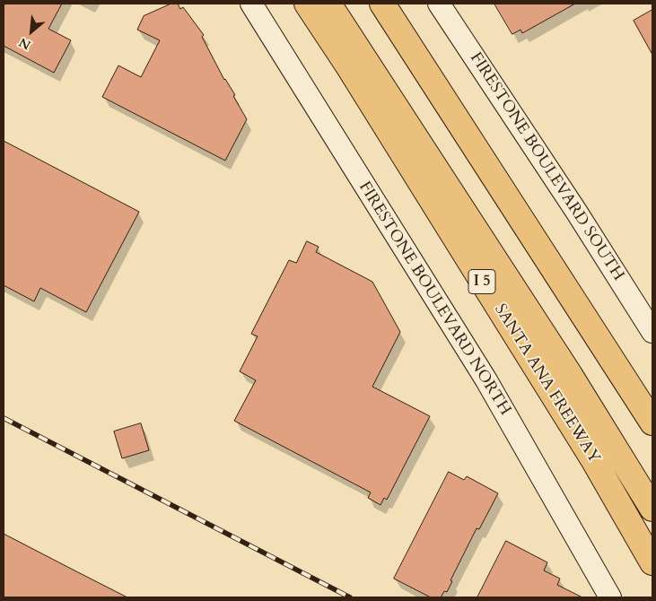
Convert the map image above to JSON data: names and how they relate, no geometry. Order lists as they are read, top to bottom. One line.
{"streets":{"highway":["I 5","SANTA ANA FREEWAY"],"street":["FIRESTONE BOULEVARD SOUTH","FIRESTONE BOULEVARD NORTH"]},"north":"bottom left"}
